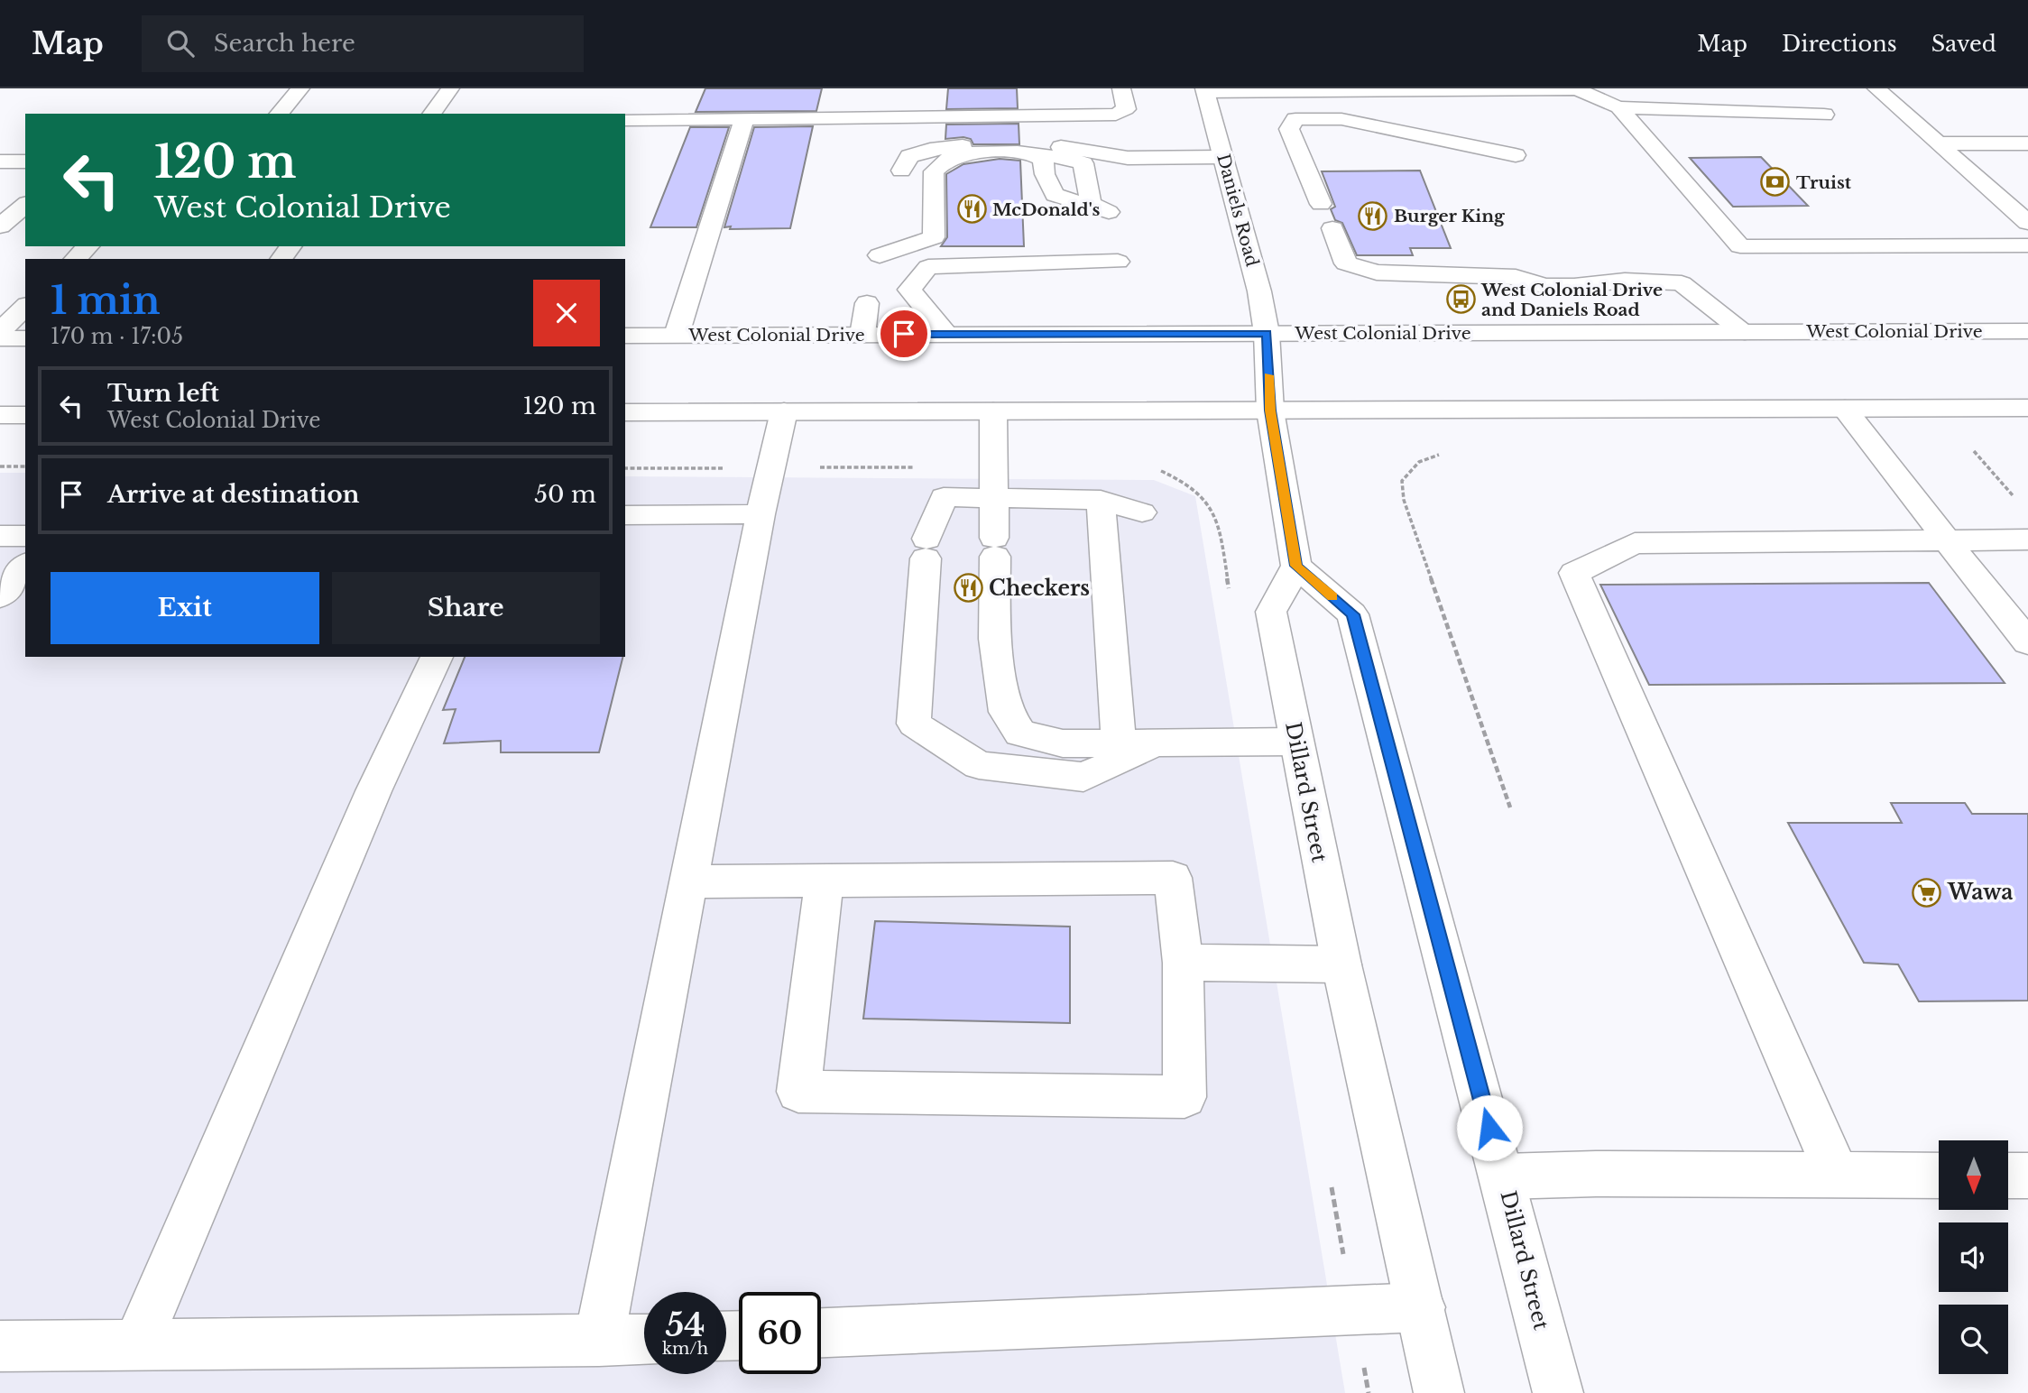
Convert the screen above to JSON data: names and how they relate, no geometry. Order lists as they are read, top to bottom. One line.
{"streets":{"main road":["Daniels Road","West Colonial Drive","Dillard Street"]},"crossings":[["Daniels Road","West Colonial Drive"]],"places":{"bank":["Truist"],"restaurant":["McDonald's","Burger King","Checkers"],"bus stop":["West Colonial Drive and Daniels Road"],"supermarket":["Wawa"]},"north":"bottom","page":{"header":"Map","search":"Search here","nav":["Map","Directions","Saved"],"turn":["120 m","West Colonial Drive"],"heading":["1 min","170 m · 17:05"],"list":[{"name":"Turn left","note":"West Colonial Drive","value":"120 m"},{"name":"Arrive at destination","value":"50 m"}],"buttons":["Exit","Share"],"speed":"54 km/h","limit":"60"}}
